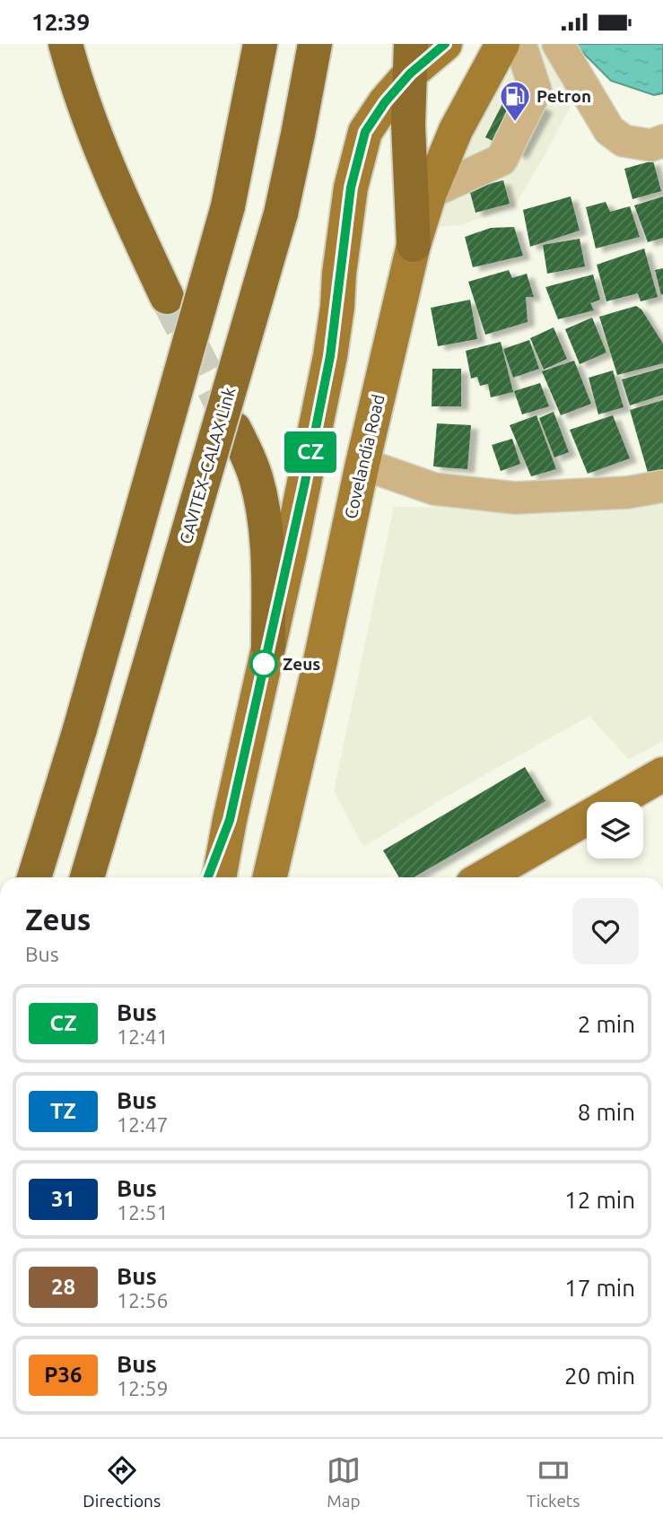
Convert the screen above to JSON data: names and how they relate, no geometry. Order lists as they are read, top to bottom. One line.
{"streets":{"highway":["CAVITEX–CALAX Link"],"main road":["Covelandia Road"]},"places":{"fuel station":["Petron"],"other":["Zeus"]},"lines":["bus line CZ"],"page":{"status":"12:39","on_map":"CZ","heading":["Zeus","Bus"],"list":[{"mark":"CZ","name":"Bus","note":"12:41","value":"2 min"},{"mark":"TZ","name":"Bus","note":"12:47","value":"8 min"},{"mark":"31","name":"Bus","note":"12:51","value":"12 min"},{"mark":"28","name":"Bus","note":"12:56","value":"17 min"},{"mark":"P36","name":"Bus","note":"12:59","value":"20 min"}],"tabs":["Directions","Map","Tickets"]}}
